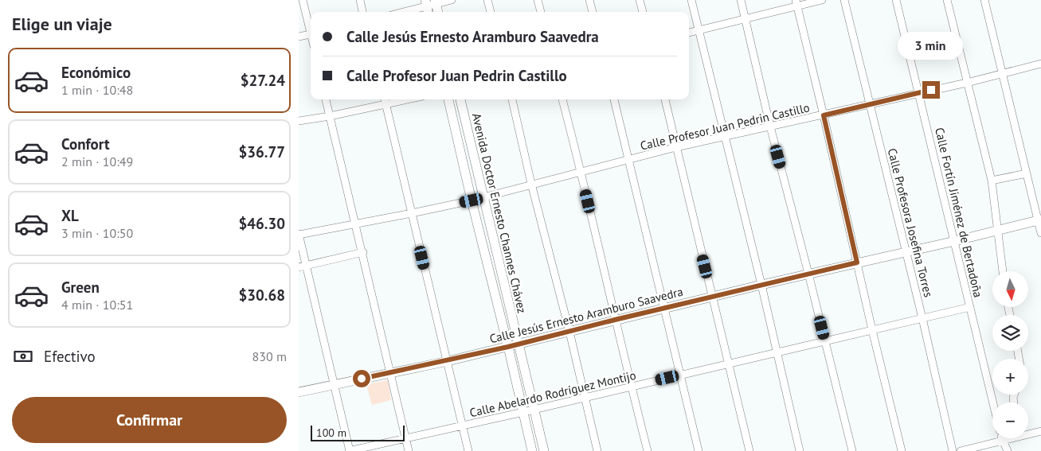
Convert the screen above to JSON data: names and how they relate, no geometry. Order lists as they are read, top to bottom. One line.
{"streets":{"street":["Calle Profesor Juan Pedrin Castillo","Calle Fortín Jiménez de Bertadoña","Avenida Doctor Ernesto Channes Chávez","Calle Profesora Josefina Torres","Calle Jesús Ernesto Aramburo Saavedra","Calle Abelardo Rodríguez Montijo"]},"crossings":[["Calle Profesor Juan Pedrin Castillo","Calle Fortín Jiménez de Bertadoña"],["Calle Profesor Juan Pedrin Castillo","Avenida Doctor Ernesto Channes Chávez"],["Calle Profesor Juan Pedrin Castillo","Calle Profesora Josefina Torres"],["Calle Fortín Jiménez de Bertadoña","Calle Jesús Ernesto Aramburo Saavedra"],["Calle Fortín Jiménez de Bertadoña","Calle Abelardo Rodríguez Montijo"],["Avenida Doctor Ernesto Channes Chávez","Calle Jesús Ernesto Aramburo Saavedra"],["Avenida Doctor Ernesto Channes Chávez","Calle Abelardo Rodríguez Montijo"],["Calle Profesora Josefina Torres","Calle Jesús Ernesto Aramburo Saavedra"],["Calle Profesora Josefina Torres","Calle Abelardo Rodríguez Montijo"]],"scale_bar":"100 m","north":"bottom","page":{"heading":"Elige un viaje","banner":["Calle Jesús Ernesto Aramburo Saavedra","Calle Profesor Juan Pedrin Castillo"],"bubble":"3 min","list":[{"name":"Económico","note":"1 min · 10:48","value":"$27.24"},{"name":"Confort","note":"2 min · 10:49","value":"$36.77"},{"name":"XL","note":"3 min · 10:50","value":"$46.30"},{"name":"Green","note":"4 min · 10:51","value":"$30.68"}],"map_buttons":["+","−"],"pay":["Efectivo","830 m"],"buttons":"Confirmar","scale":"100 m"}}
